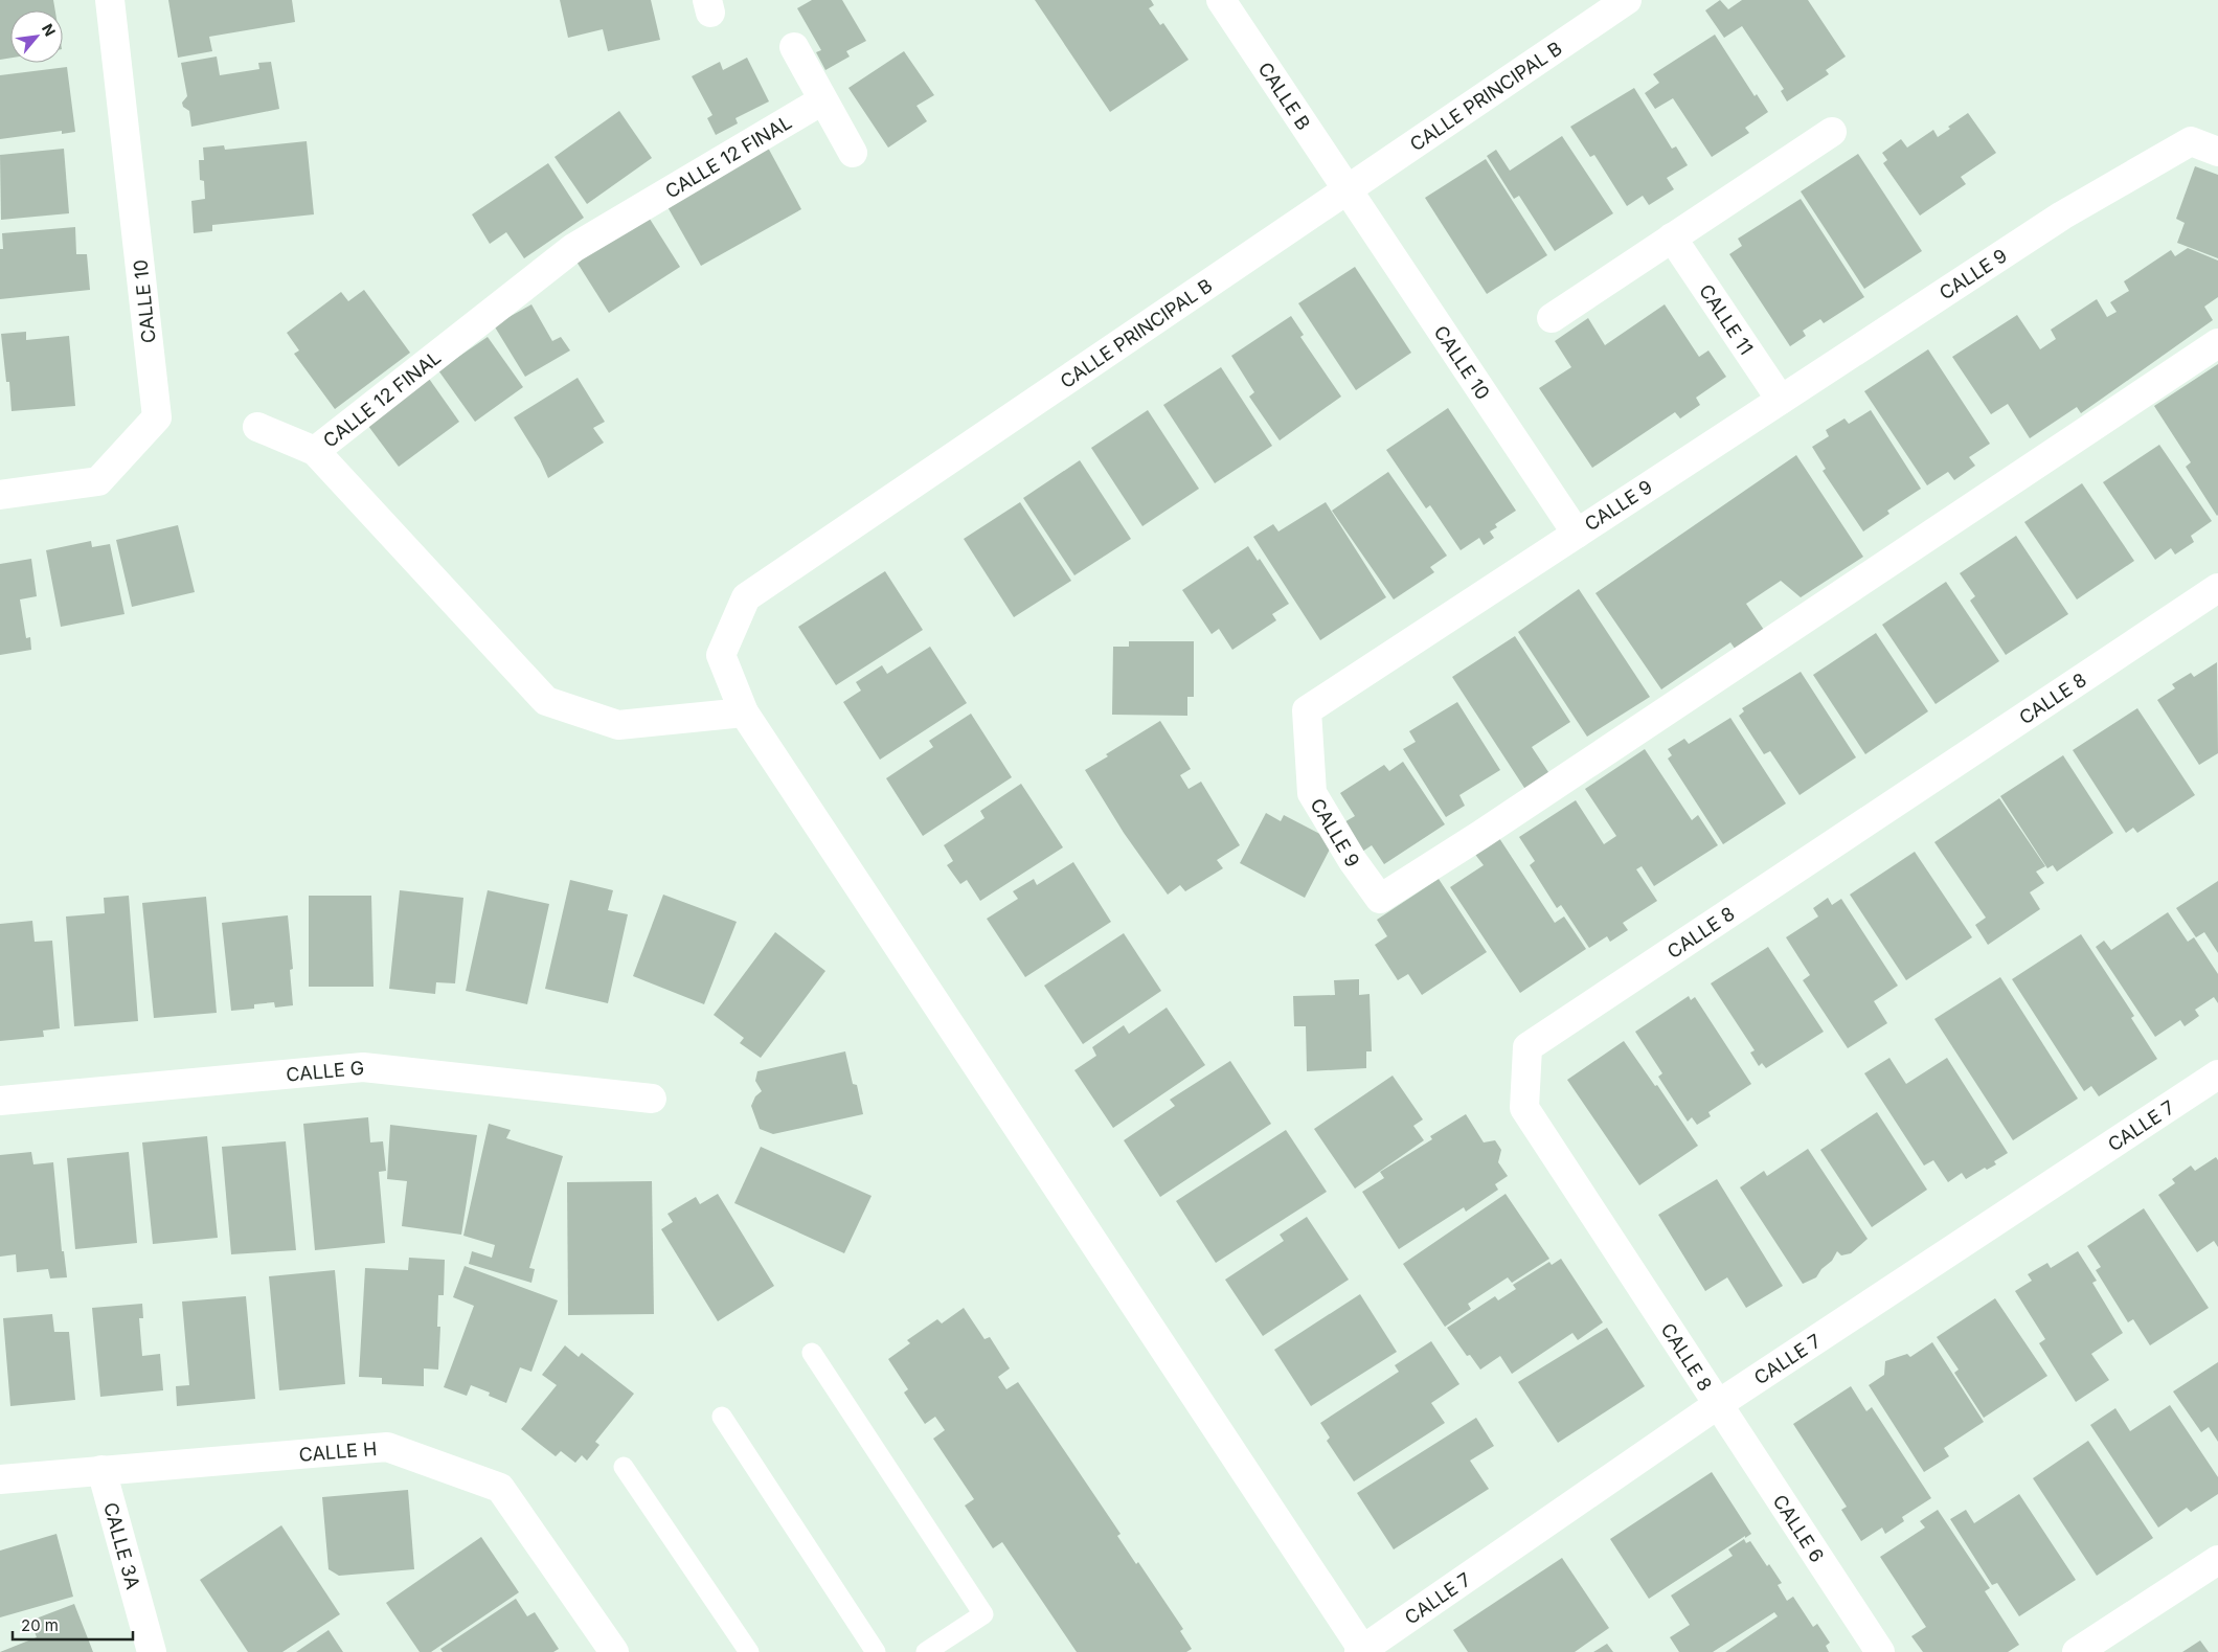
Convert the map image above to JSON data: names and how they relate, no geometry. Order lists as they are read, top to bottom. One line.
{"streets":{"street":["CALLE B","CALLE PRINCIPAL B","CALLE 12 FINAL","CALLE 9","CALLE 10","CALLE 11","CALLE 8","CALLE G","CALLE 7","CALLE H","CALLE 6","CALLE 3A"]},"crossings":[["CALLE B","CALLE PRINCIPAL B"],["CALLE B","CALLE 10"],["CALLE PRINCIPAL B","CALLE 12 FINAL"],["CALLE PRINCIPAL B","CALLE 10"],["CALLE PRINCIPAL B","CALLE 7"],["CALLE 9","CALLE 10"],["CALLE 9","CALLE 11"],["CALLE 8","CALLE 7"],["CALLE 8","CALLE 6"],["CALLE 7","CALLE 6"],["CALLE H","CALLE 3A"]],"scale_bar":"20 m","north":"top right"}
